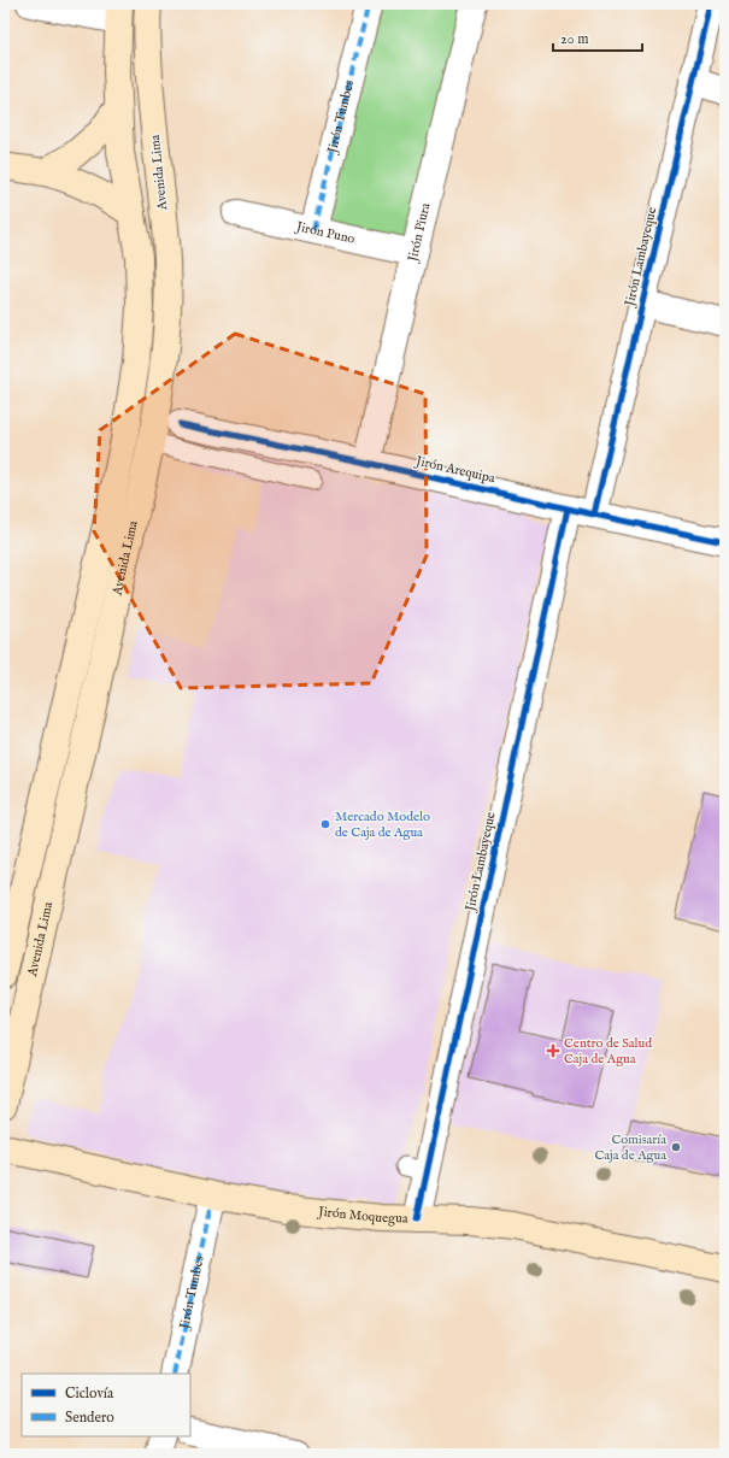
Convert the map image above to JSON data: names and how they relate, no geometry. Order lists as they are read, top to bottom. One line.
{"streets":{"main road":["Avenida Lima","Jirón Moquegua"],"street":["Jirón Tumbes","Jirón Puno","Jirón Piura","Jirón Lambayeque","Jirón Arequipa"]},"crossings":[["Jirón Tumbes","Jirón Puno"],["Jirón Puno","Jirón Piura"],["Jirón Piura","Jirón Arequipa"],["Jirón Lambayeque","Jirón Arequipa"],["Jirón Lambayeque","Jirón Moquegua"]],"places":{"other":["Mercado Modelo de Caja de Agua","Comisaría Caja de Agua"],"health":["Centro de Salud Caja de Agua"]},"legend":["Ciclovía","Sendero"],"scale_bar":"20 m"}
